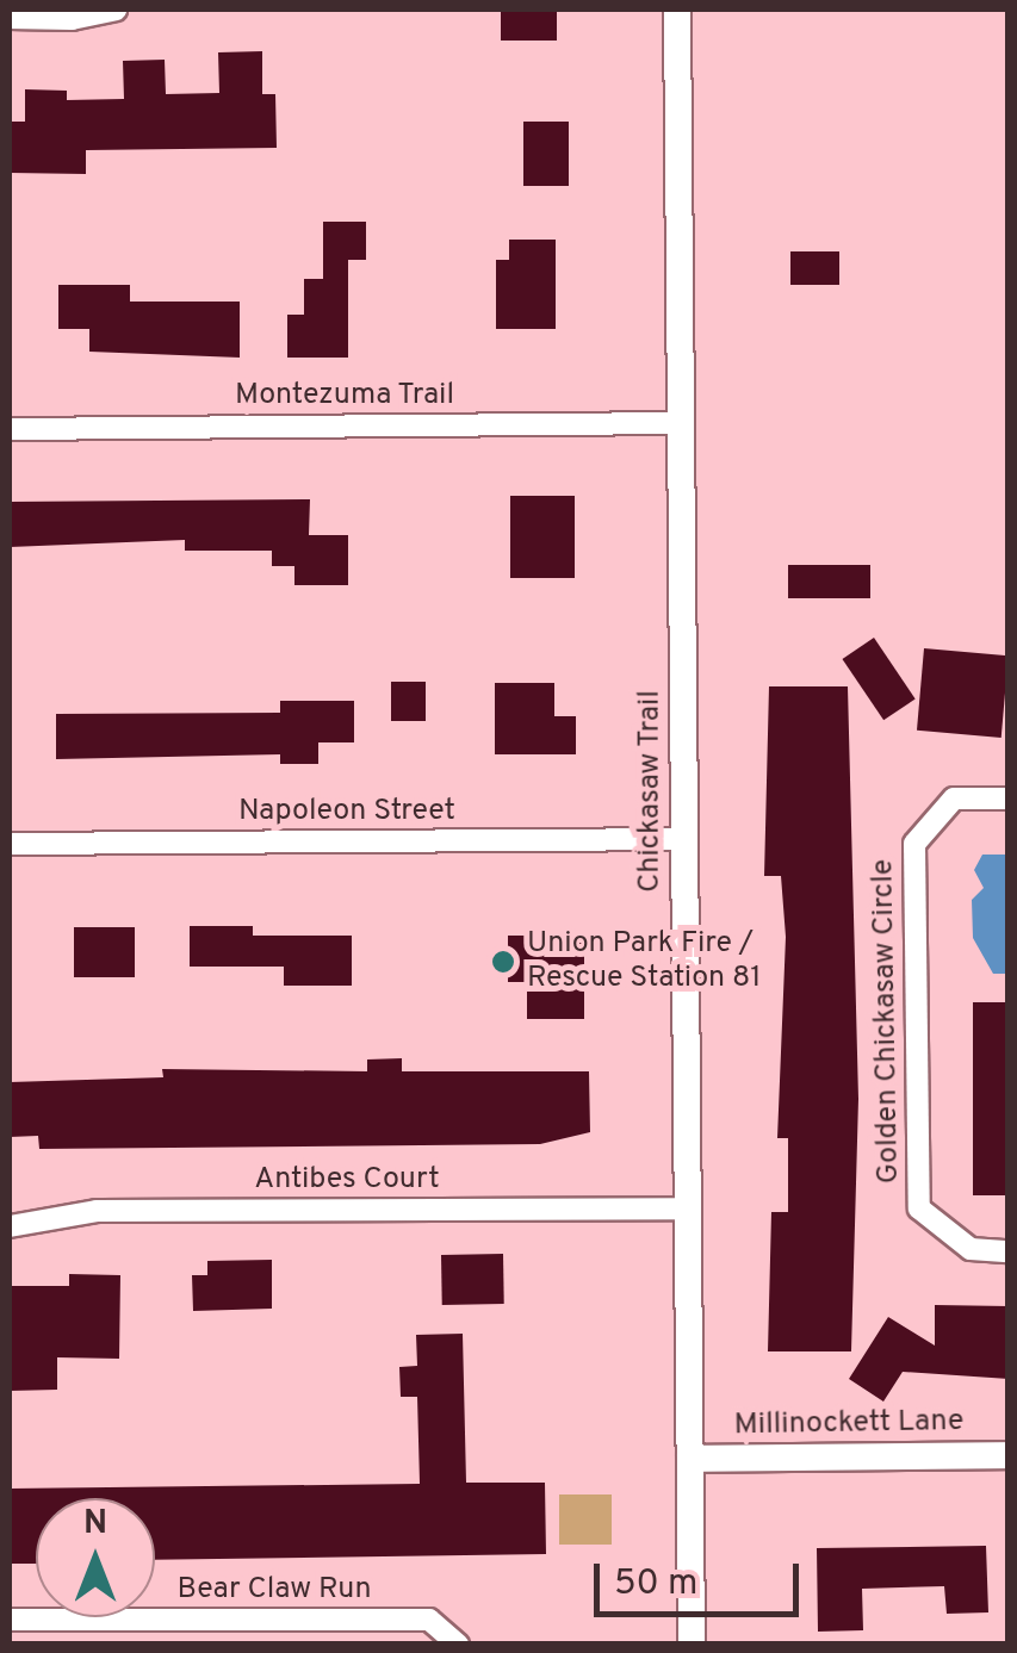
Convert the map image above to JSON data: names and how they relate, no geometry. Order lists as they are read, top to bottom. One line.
{"streets":{"street":["Montezuma Trail","Chickasaw Trail","Napoleon Street","Golden Chickasaw Circle","Antibes Court","Millinockett Lane","Bear Claw Run"]},"crossings":[["Montezuma Trail","Chickasaw Trail"],["Chickasaw Trail","Napoleon Street"],["Chickasaw Trail","Antibes Court"],["Chickasaw Trail","Millinockett Lane"]],"places":["Union Park Fire / Rescue Station 81"],"scale_bar":"50 m","north":"top"}
